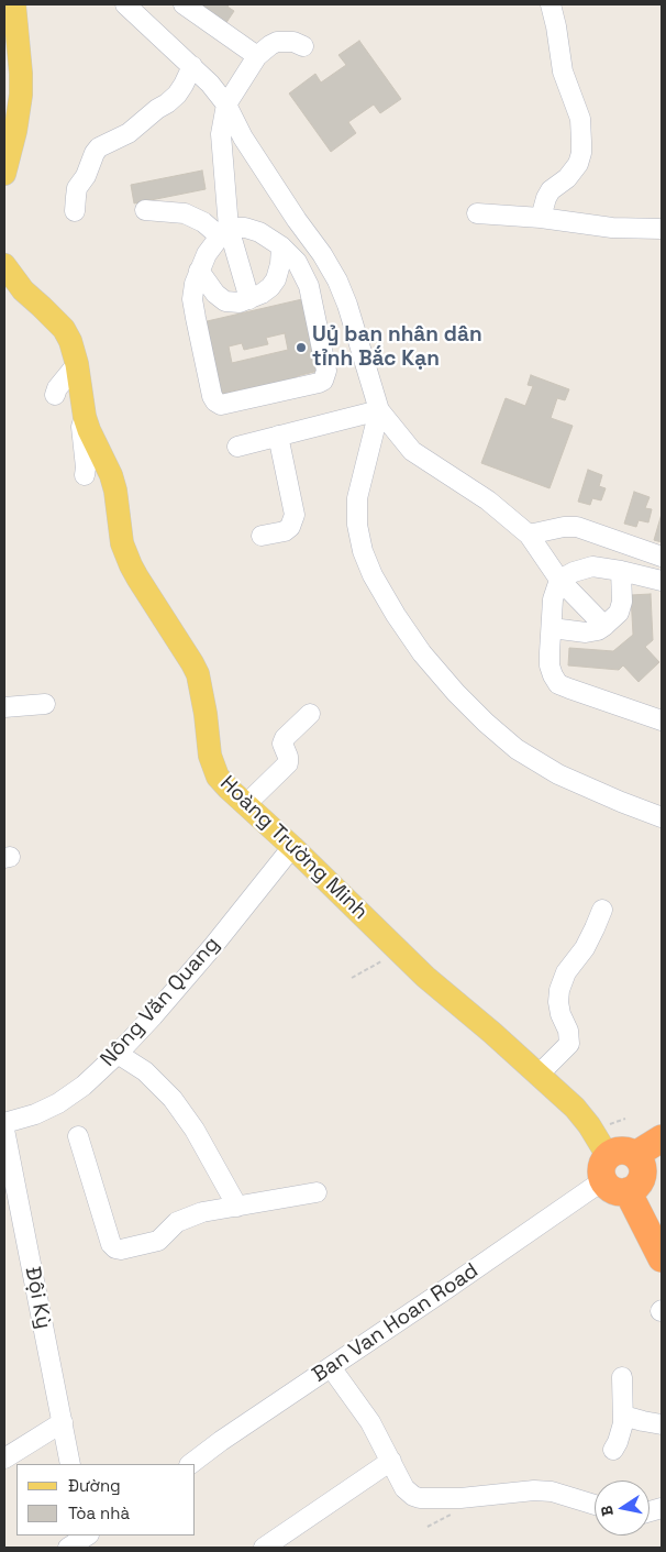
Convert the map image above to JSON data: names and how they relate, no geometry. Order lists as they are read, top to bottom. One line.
{"streets":{"main road":["Hoàng Trường Minh"],"street":["Nông Văn Quang","Đội Kỳ","Ban Van Hoan Road"]},"crossings":[["Hoàng Trường Minh","Nông Văn Quang"],["Hoàng Trường Minh","Ban Van Hoan Road"]],"places":["Uỷ ban nhân dân tỉnh Bắc Kạn"],"legend":["Đường","Tòa nhà"],"north":"left"}
